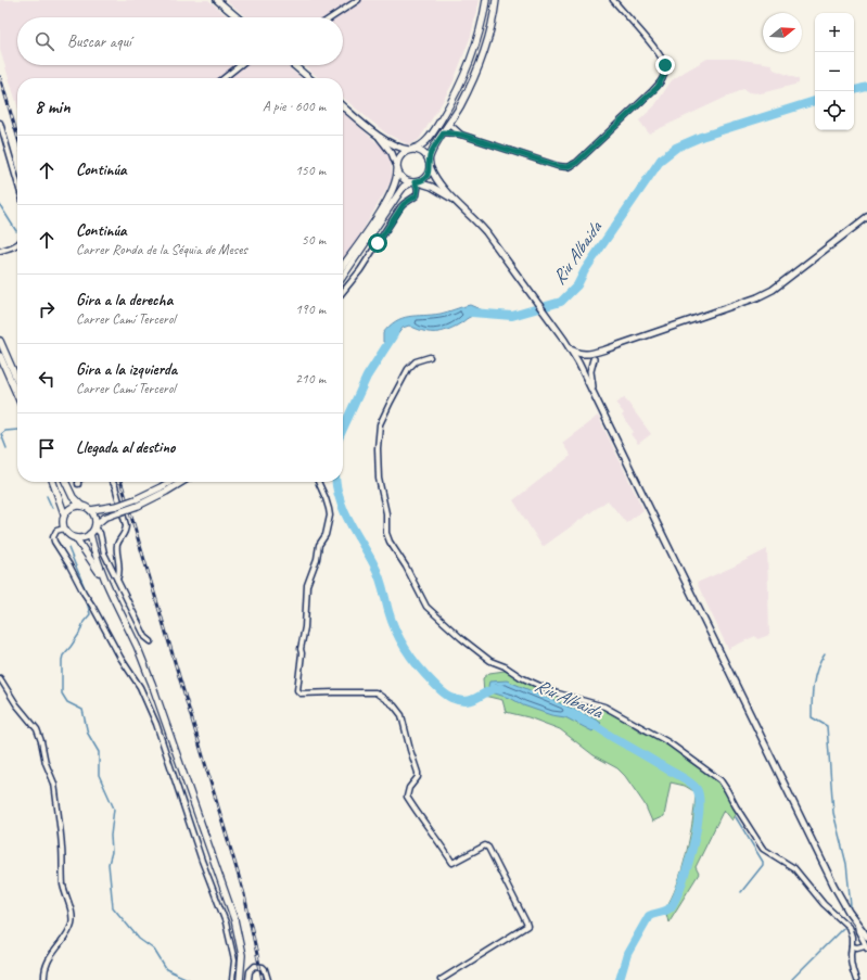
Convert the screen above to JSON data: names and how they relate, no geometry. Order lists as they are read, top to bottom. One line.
{"water":["Riu Albaida"],"north":"right","page":{"map_buttons":["+","−"],"search":"Buscar aquí","heading":["8 min","A pie · 600 m"],"list":[["Continúa","150 m"],["Continúa","Carrer Ronda de la Séquia de Meses","50 m"],["Gira a la derecha","Carrer Camí Tercerol","190 m"],["Gira a la izquierda","Carrer Camí Tercerol","210 m"],"Llegada al destino"]}}
